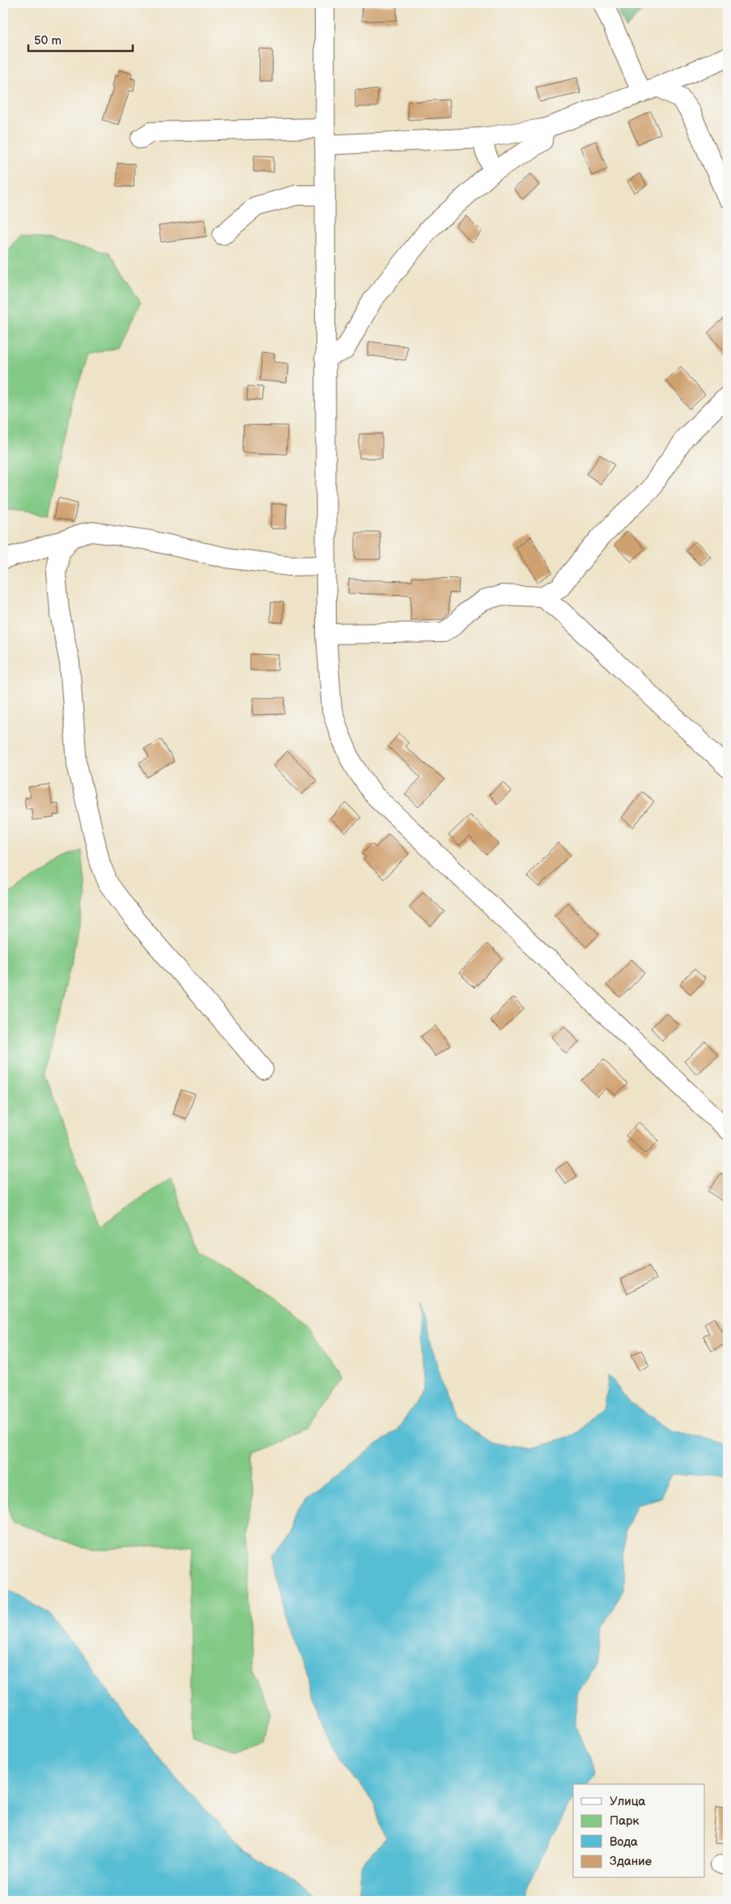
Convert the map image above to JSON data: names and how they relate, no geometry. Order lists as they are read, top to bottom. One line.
{"legend":["Улица","Парк","Вода","Здание"],"scale_bar":"50 m"}
